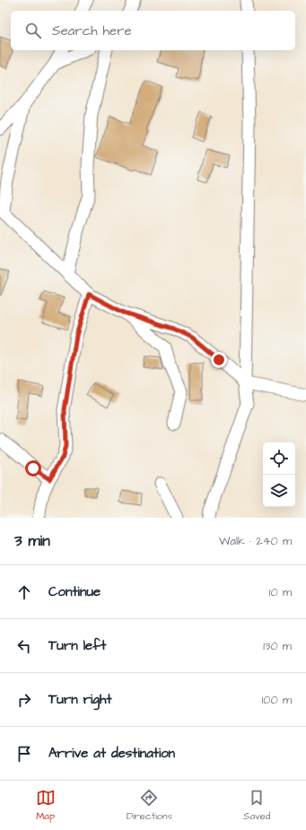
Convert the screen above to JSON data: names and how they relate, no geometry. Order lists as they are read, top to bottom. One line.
{"page":{"search":"Search here","heading":["3 min","Walk · 240 m"],"list":[["Continue","10 m"],["Turn left","130 m"],["Turn right","100 m"],"Arrive at destination"],"nav":["Map","Directions","Saved"]}}
